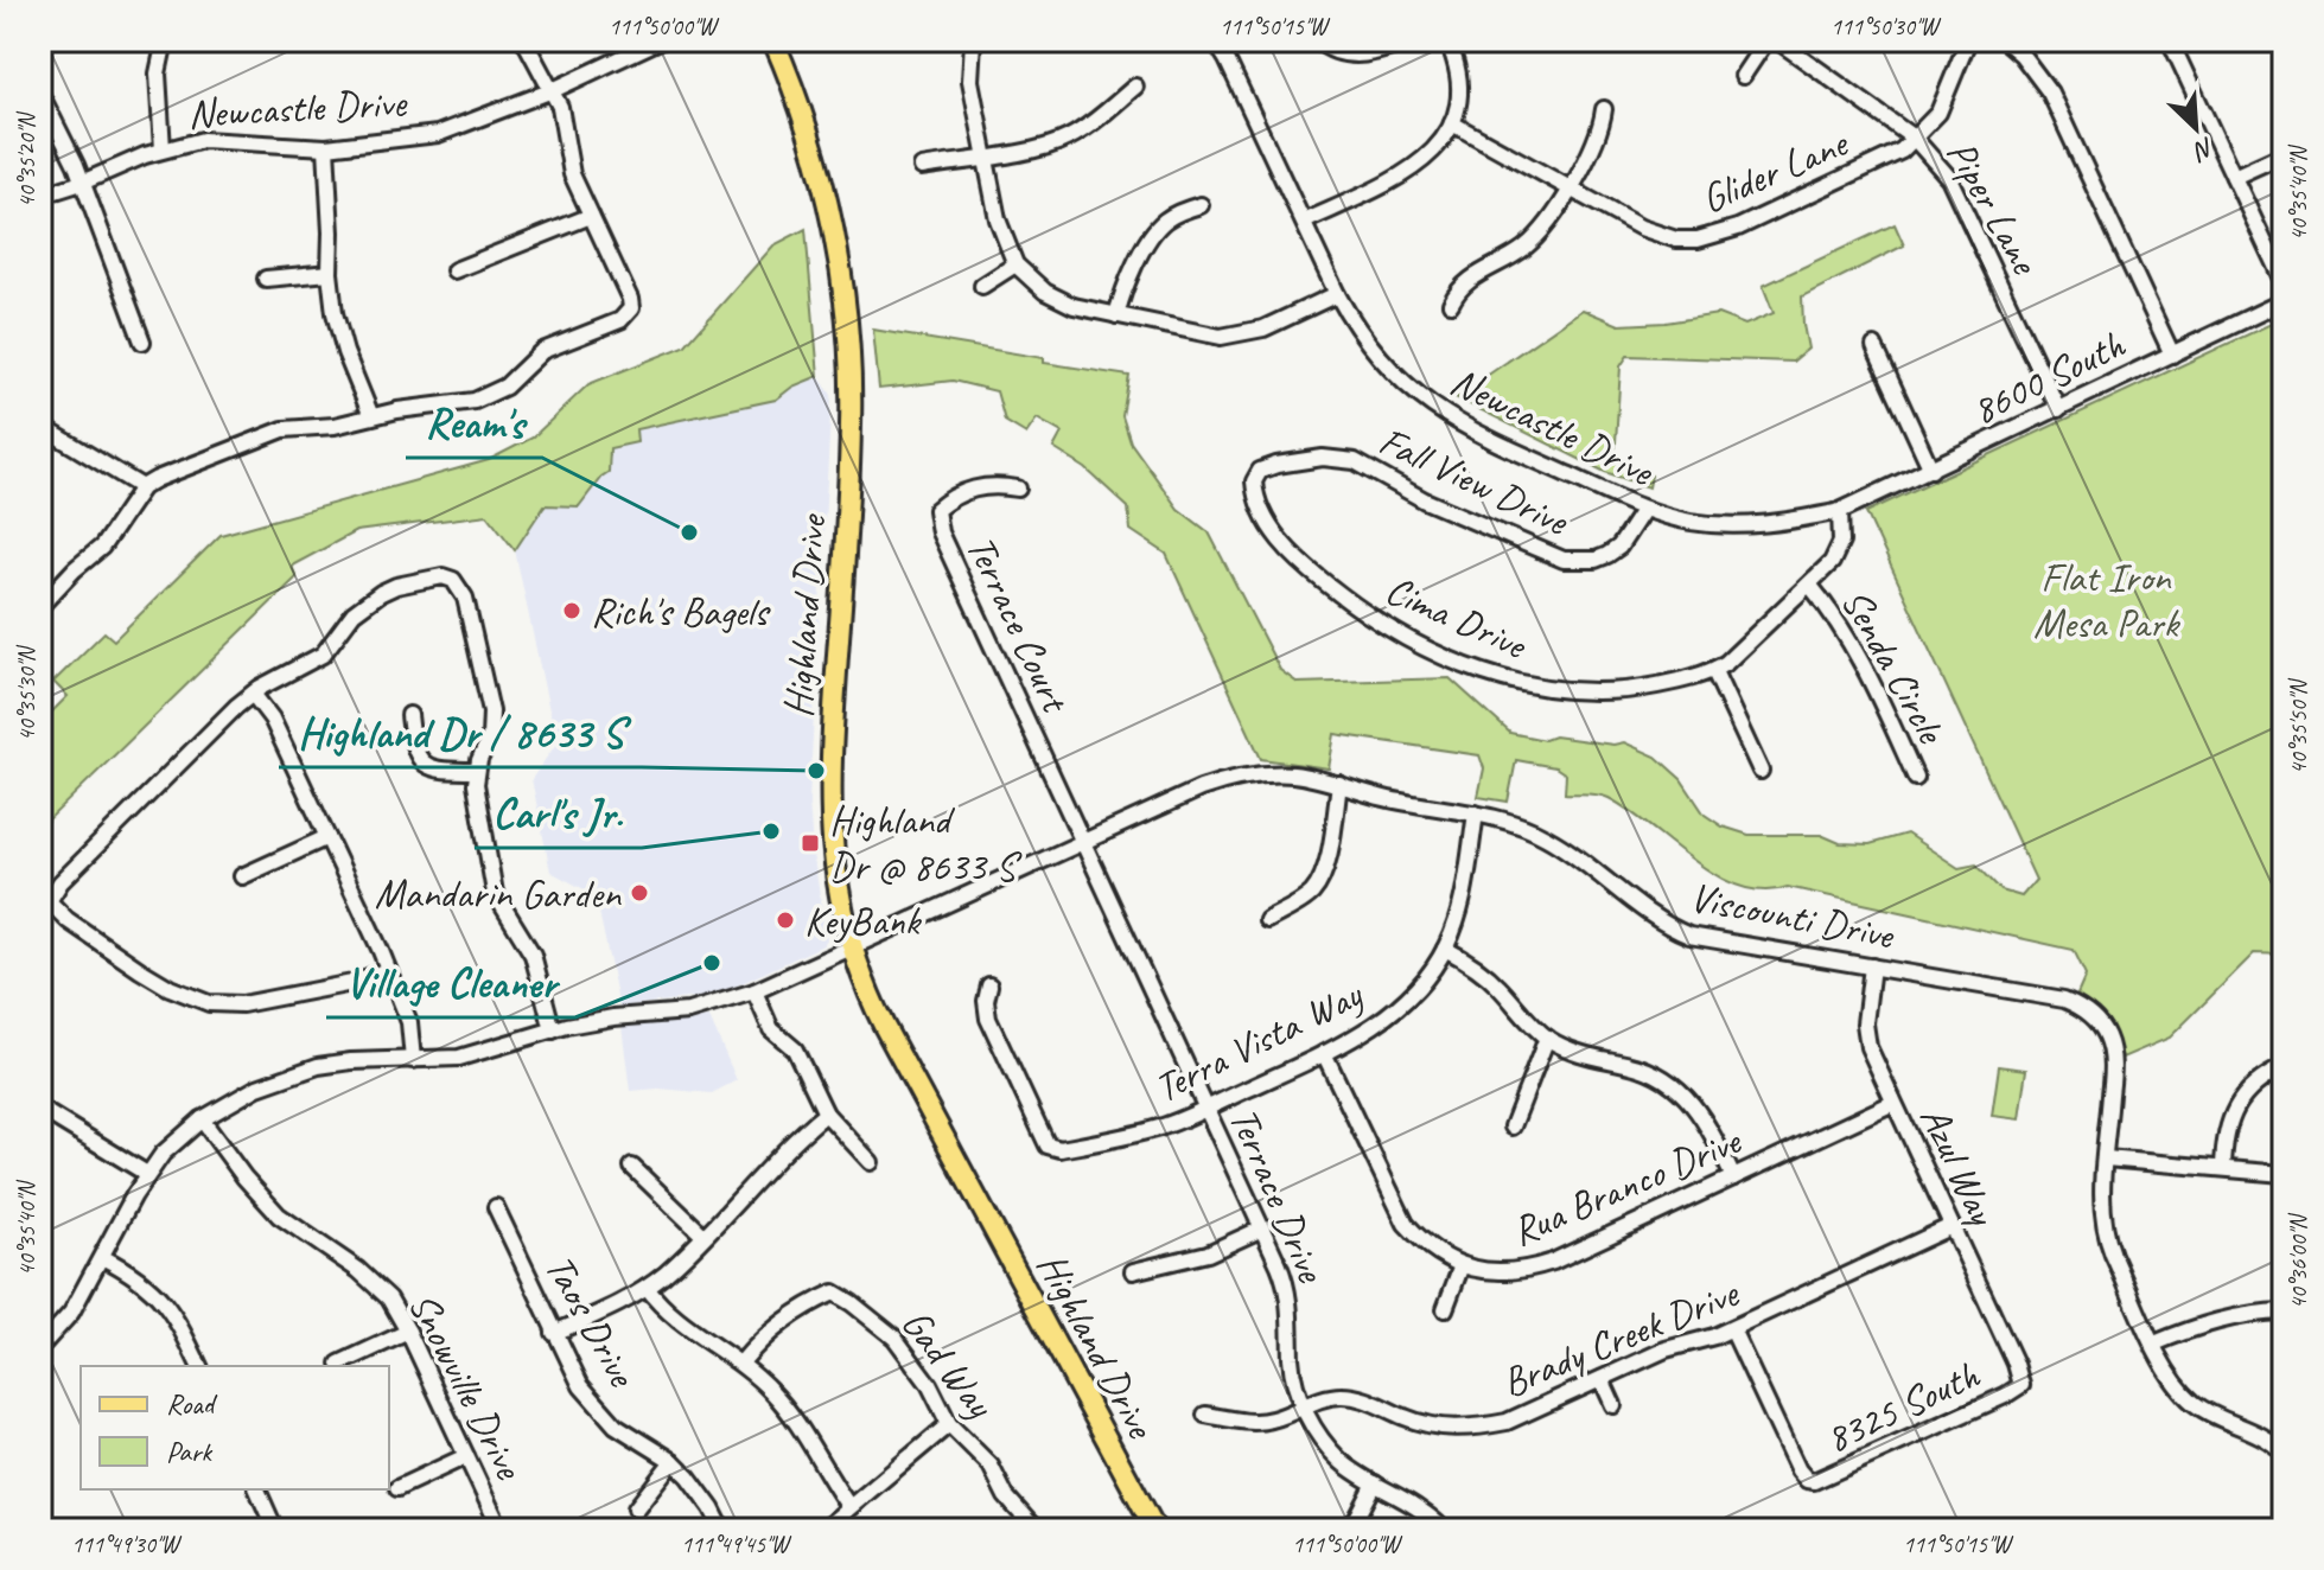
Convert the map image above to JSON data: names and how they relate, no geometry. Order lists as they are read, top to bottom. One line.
{"streets":{"main road":["Highland Drive"],"street":["Newcastle Drive","Glider Lane","Piper Lane","8600 South","Fall View Drive","Cima Drive","Terrace Court","Senda Circle","Viscounti Drive","Terra Vista Way","Azul Way","Rua Branco Drive","Terrace Drive","Taos Drive","Brady Creek Drive","Gad Way","Snowville Drive","8325 South"]},"crossings":[["Newcastle Drive","8600 South"],["Newcastle Drive","Fall View Drive"],["Newcastle Drive","Cima Drive"],["Glider Lane","Piper Lane"],["Piper Lane","8600 South"],["8600 South","Cima Drive"],["Fall View Drive","Cima Drive"],["Highland Drive","Viscounti Drive"],["Cima Drive","Senda Circle"],["Terrace Court","Viscounti Drive"],["Terrace Court","Terrace Drive"],["Viscounti Drive","Terra Vista Way"],["Viscounti Drive","Azul Way"],["Viscounti Drive","Terrace Drive"],["Viscounti Drive","Snowville Drive"],["Terra Vista Way","Rua Branco Drive"],["Terra Vista Way","Terrace Drive"],["Azul Way","Rua Branco Drive"],["Azul Way","Brady Creek Drive"],["Azul Way","8325 South"],["Terrace Drive","Brady Creek Drive"],["Brady Creek Drive","8325 South"]],"parks":["Flat Iron Mesa Park"],"places":{"other":["Ream's","Rich's Bagels","Highland Dr / 8633 S","Carl's Jr.","Mandarin Garden","KeyBank","Village Cleaner"],"transit":["Highland Dr @ 8633 S"]},"legend":["Road","Park"],"north":"bottom right","coordinates":["111°50'00\"W","111°50'15\"W","111°50'30\"W","40°35'20\"N","40°35'40\"N","40°35'30\"N","40°35'50\"N","40°36'00\"N","111°49'30\"W","111°49'45\"W"]}
